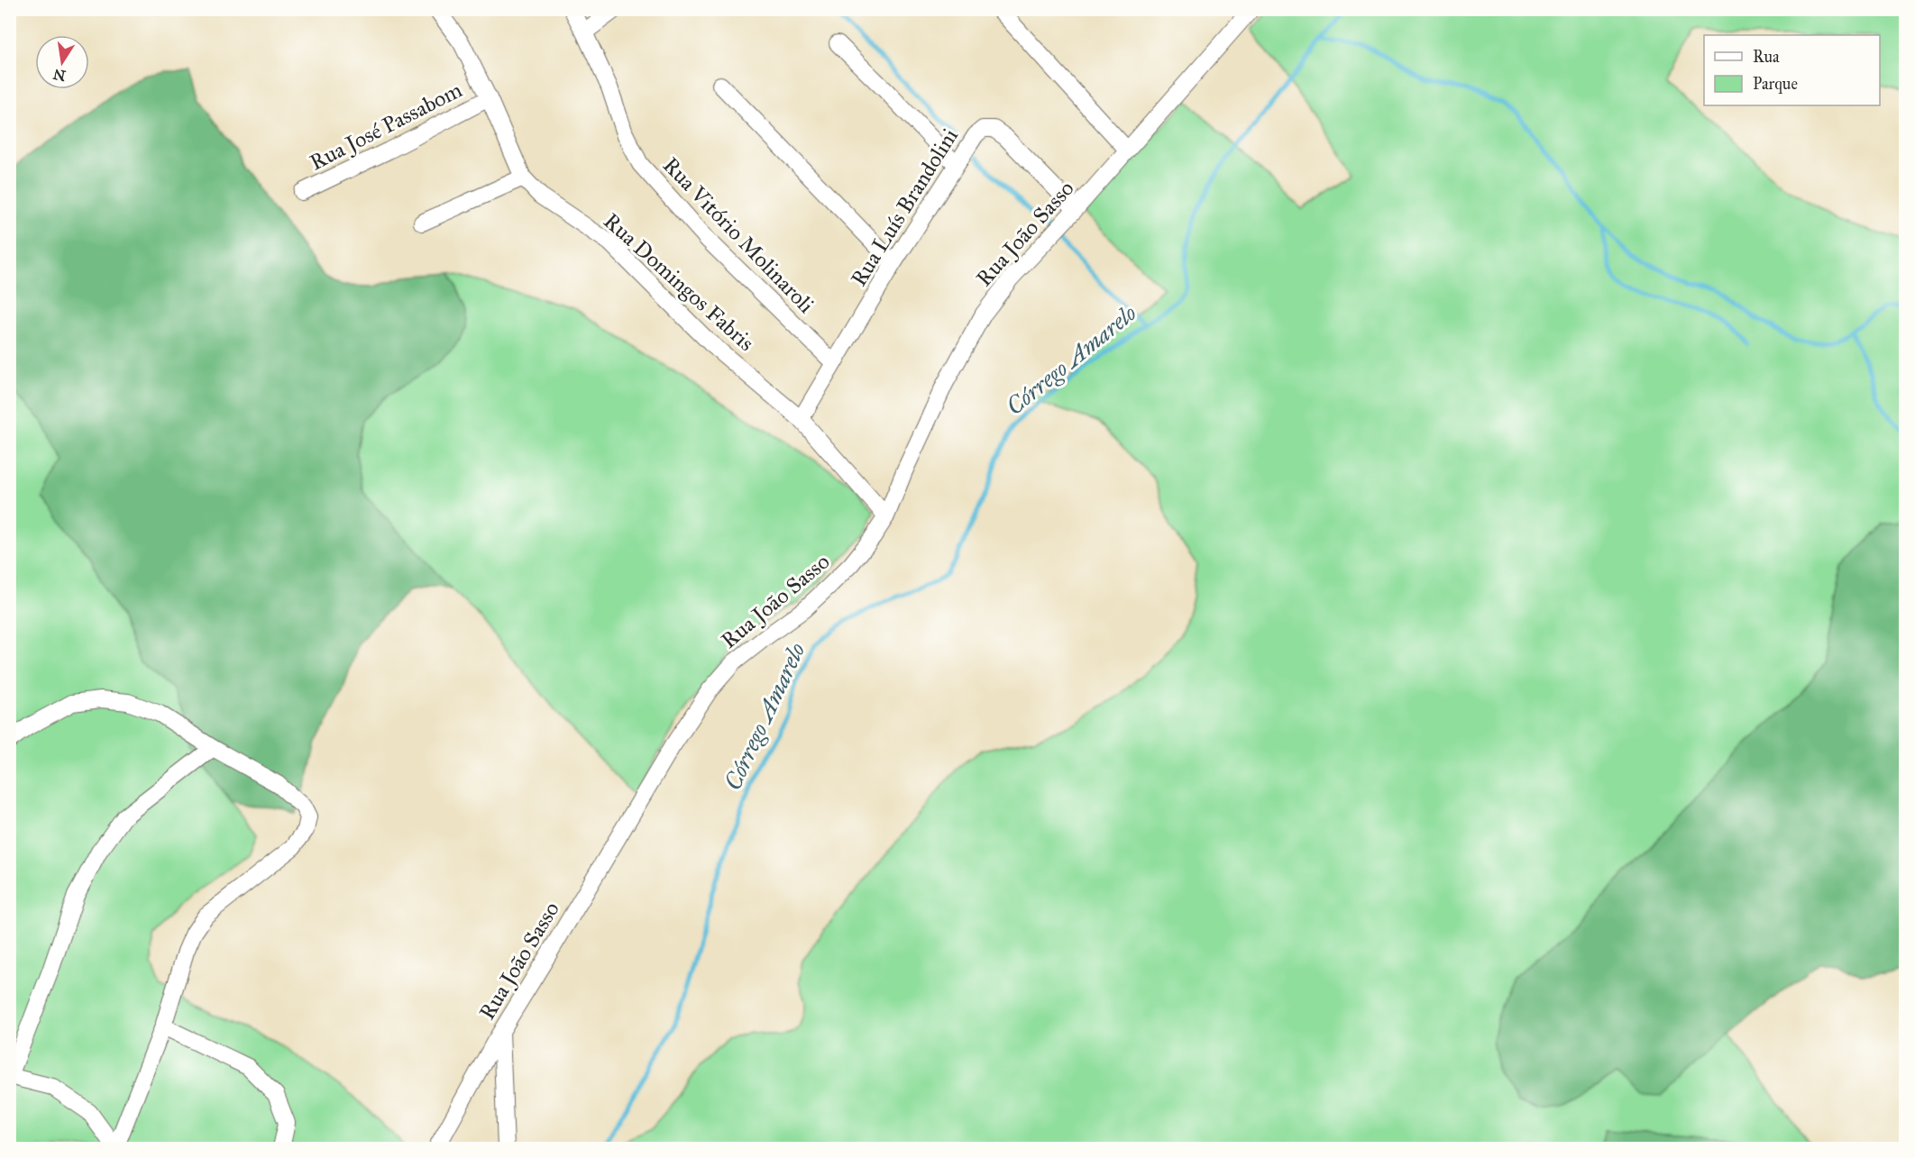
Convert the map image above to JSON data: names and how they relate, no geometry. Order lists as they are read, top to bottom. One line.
{"streets":{"street":["Rua José Passabom","Rua Luís Brandolini","Rua João Sasso","Rua Vitório Molinaroli","Rua Domingos Fabris"]},"crossings":[["Rua José Passabom","Rua Domingos Fabris"],["Rua Luís Brandolini","Rua João Sasso"],["Rua Luís Brandolini","Rua Vitório Molinaroli"],["Rua Luís Brandolini","Rua Domingos Fabris"],["Rua João Sasso","Rua Domingos Fabris"]],"water":["Córrego Amarelo"],"legend":["Rua","Parque"],"north":"bottom"}
